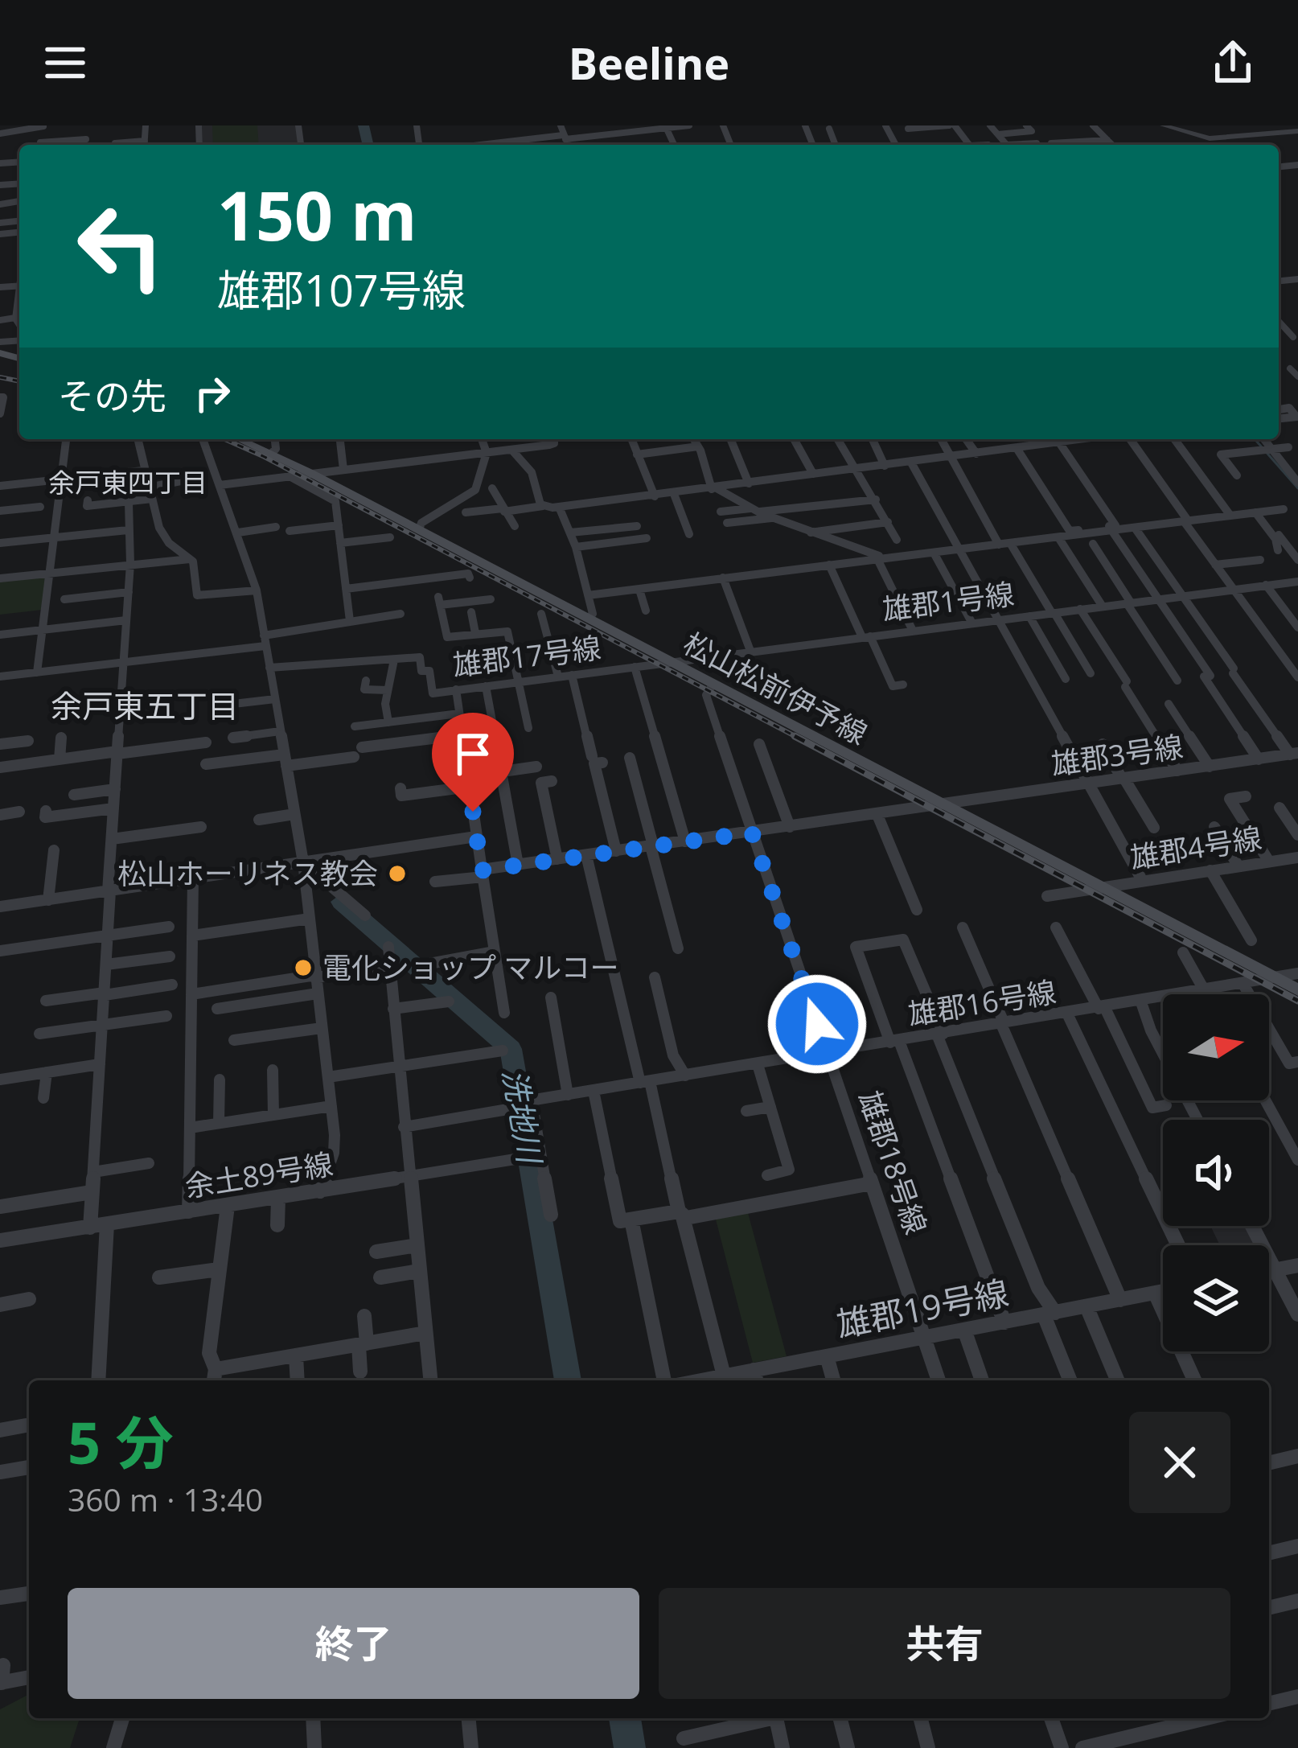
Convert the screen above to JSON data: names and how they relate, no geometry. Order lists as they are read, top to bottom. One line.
{"streets":{"main road":["松山松前伊予線"],"street":["雄郡1号線","雄郡17号線","雄郡3号線","雄郡4号線","雄郡16号線","雄郡18号線","余土89号線","雄郡19号線"]},"crossings":[["雄郡1号線","雄郡17号線"],["雄郡1号線","松山松前伊予線"],["雄郡17号線","松山松前伊予線"],["松山松前伊予線","雄郡3号線"],["松山松前伊予線","雄郡4号線"],["松山松前伊予線","雄郡16号線"],["松山松前伊予線","雄郡18号線"],["雄郡3号線","雄郡18号線"],["雄郡16号線","雄郡18号線"],["雄郡18号線","雄郡19号線"]],"districts":["余戸東四丁目","余戸東五丁目"],"water":["洗地川"],"places":["松山ホーリネス教会","電化ショップ マルコー"],"north":"right","page":{"header":"Beeline","turn":["150 m","雄郡107号線"],"then":"その先","heading":["5 分","360 m · 13:40"],"buttons":["終了","共有"]}}
